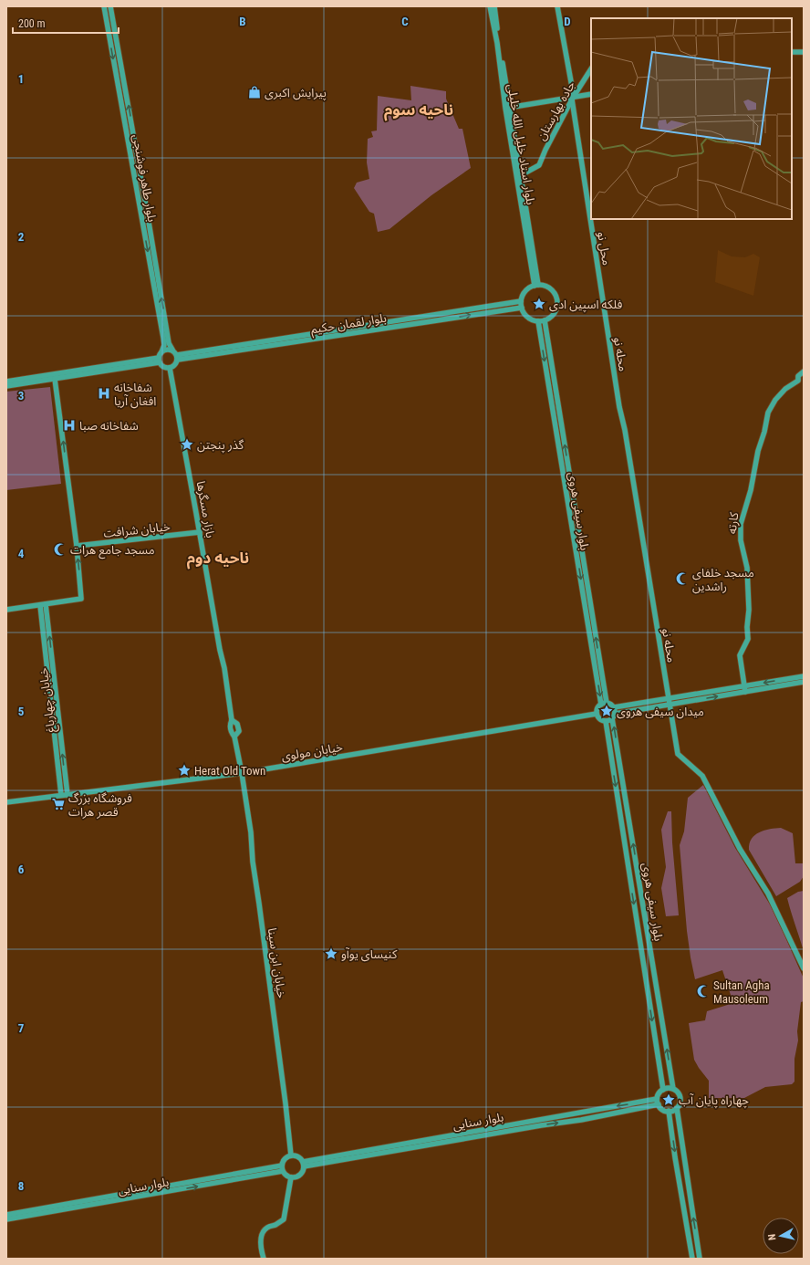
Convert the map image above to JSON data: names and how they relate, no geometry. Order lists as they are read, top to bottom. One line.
{"streets":{"street":["جاده بهارستان","بلوار استاد خلیل الله خلیلی","بلوار طاهر فوشنجی","محل نو","بلوار لقمان حکیم","محله نو","بازار مسگرها","بلوار سیفی هروی","کارته","خیابان شرافت","خیابان چهارباغ","خیابان مولوی","خیابان ابن سینا","بلوار سنایی"]},"crossings":[["جاده بهارستان","بلوار استاد خلیل الله خلیلی"],["جاده بهارستان","محل نو"],["بلوار استاد خلیل الله خلیلی","بلوار لقمان حکیم"],["بلوار استاد خلیل الله خلیلی","بلوار سیفی هروی"],["بلوار طاهر فوشنجی","بلوار لقمان حکیم"],["بلوار طاهر فوشنجی","بازار مسگرها"],["محل نو","محله نو"],["بلوار لقمان حکیم","بازار مسگرها"],["بلوار لقمان حکیم","بلوار سیفی هروی"],["بازار مسگرها","خیابان شرافت"],["بازار مسگرها","خیابان مولوی"],["بازار مسگرها","خیابان ابن سینا"],["بلوار سیفی هروی","خیابان مولوی"],["بلوار سیفی هروی","بلوار سنایی"],["خیابان چهارباغ","خیابان مولوی"],["خیابان مولوی","خیابان ابن سینا"],["خیابان ابن سینا","بلوار سنایی"]],"districts":["ناحیه سوم","ناحیه دوم"],"places":{"shop":["پیرایش اکبری"],"place":["فلکه اسپین ادی","گذر پنجتن","میدان سیفی هروی","Herat Old Town","کنیسای یوآو","چهاراه پایان آب"],"hospital":["شفاخانه افغان آریا","شفاخانه صبا"],"mosque":["مسجد جامع هرات","مسجد خلفای راشدین","Sultan Agha Mausoleum"],"supermarket":["فروشگاه بزرگ قصر هرات"]},"scale_bar":"200 m","north":"left","grid":{"columns":["B","C","D"],"rows":["1","2","3","4","5","6","7","8"]}}
